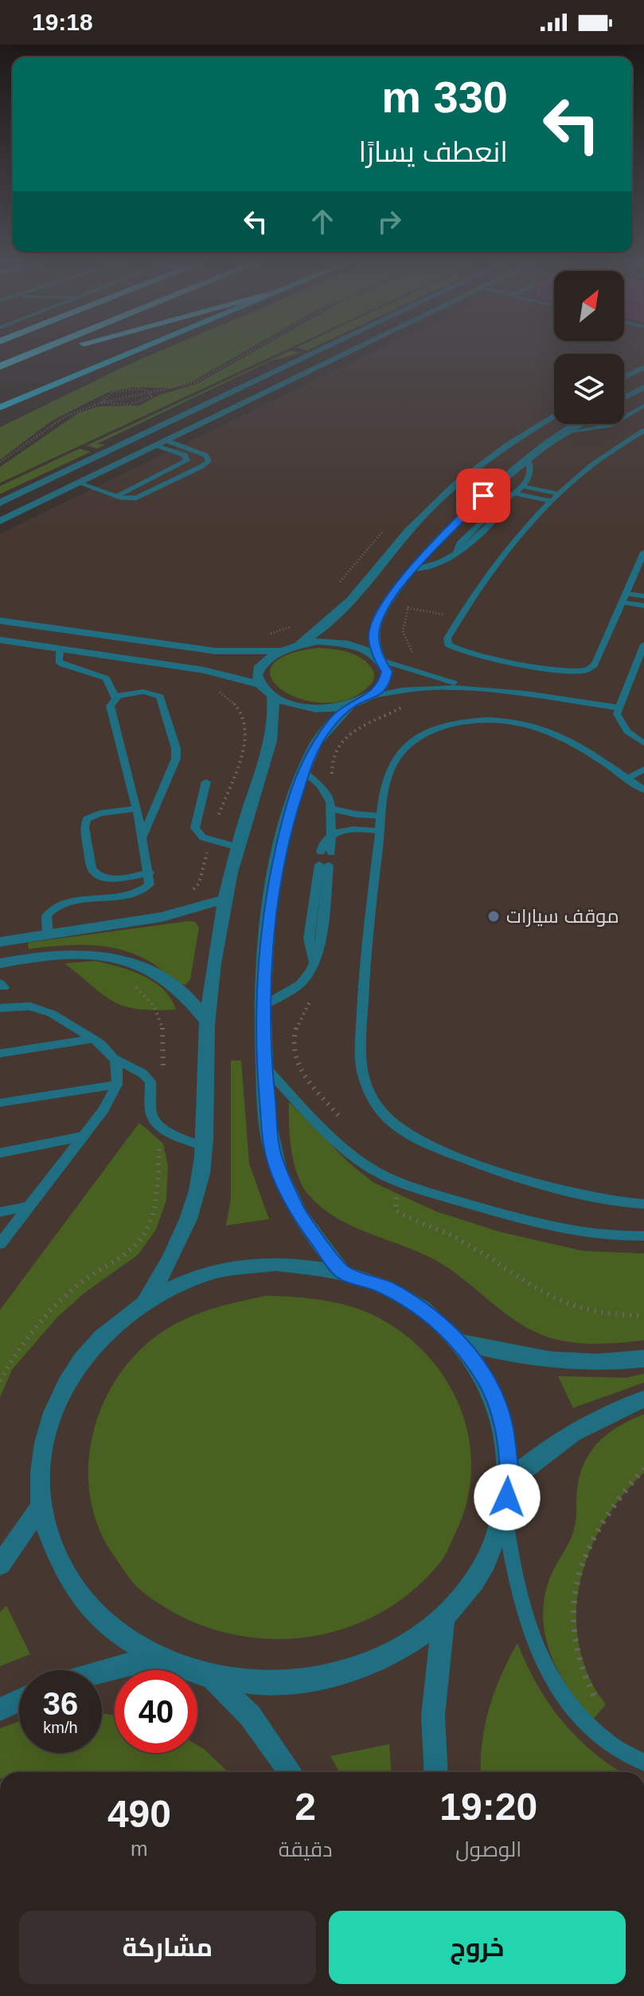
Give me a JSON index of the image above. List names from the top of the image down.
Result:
{
  "places": ["موقف سيارات"],
  "north": "top right",
  "page": {
    "status": "19:18",
    "turn": ["330 m", "انعطف يسارًا"],
    "speed": "36 km/h",
    "limit": "40",
    "eta": [
      "19:20",
      "الوصول",
      "2",
      "دقيقة",
      "490",
      "m"
    ],
    "buttons": ["خروج", "مشاركة"]
  }
}
